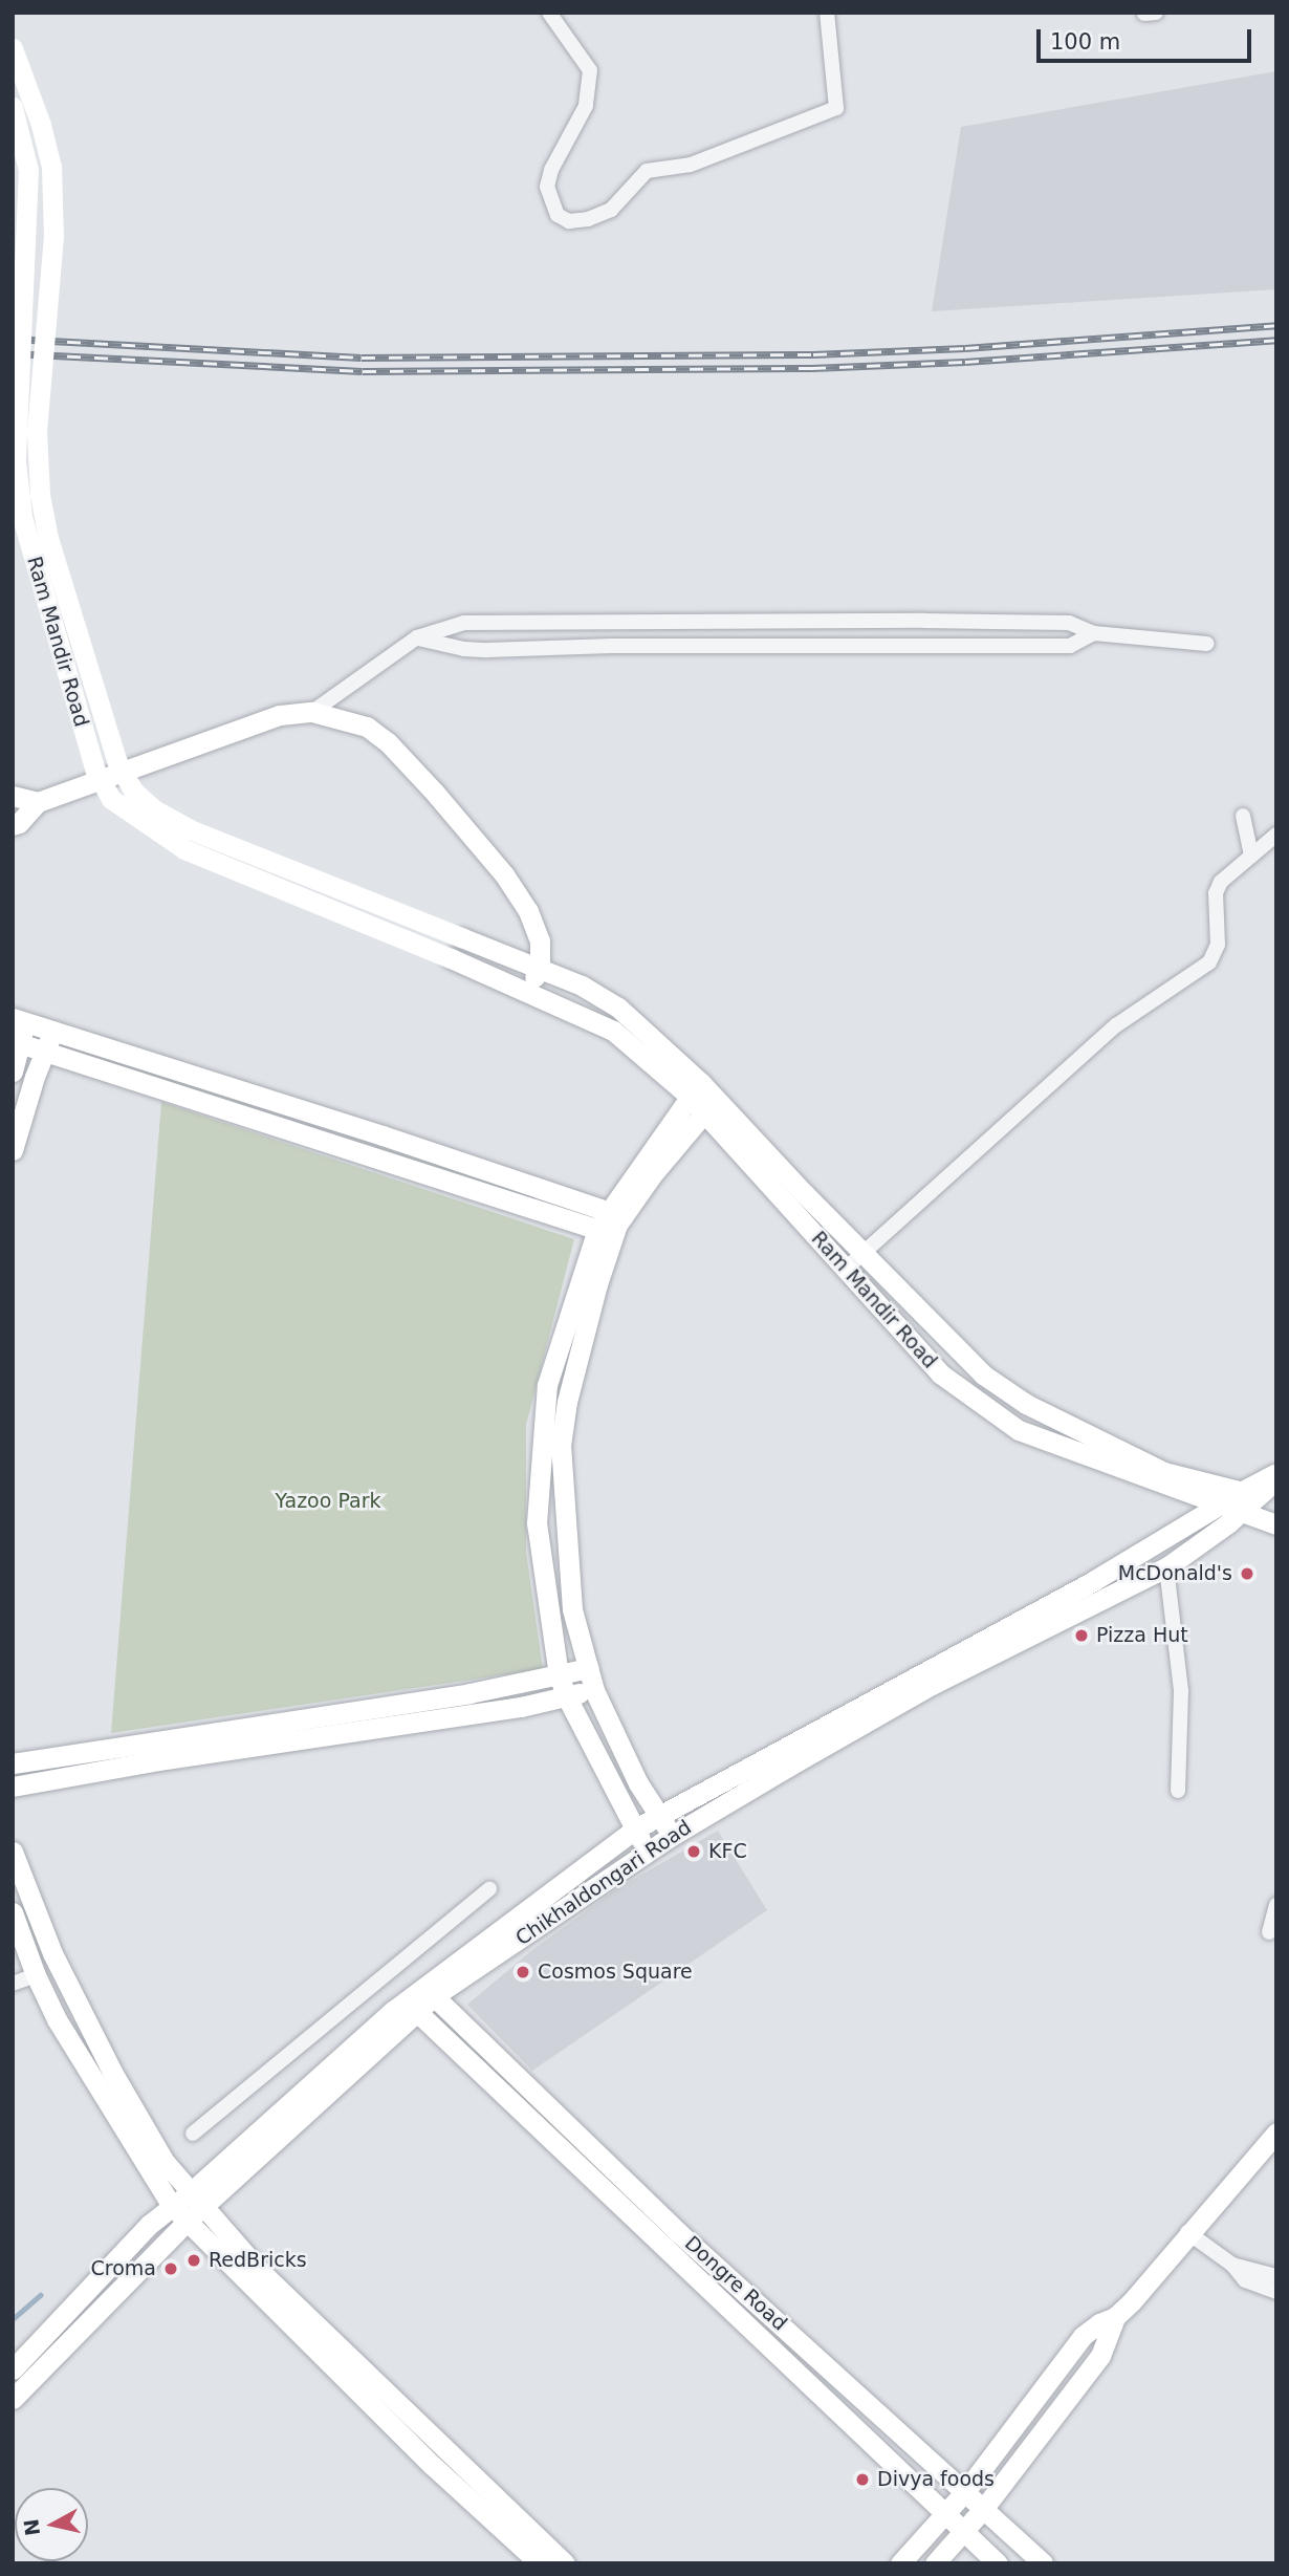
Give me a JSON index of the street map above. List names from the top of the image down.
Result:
{
  "streets": {
    "street": ["Ram Mandir Road", "Chikhaldongari Road", "Dongre Road"]
  },
  "crossings": [
    ["Ram Mandir Road", "Chikhaldongari Road"],
    ["Chikhaldongari Road", "Dongre Road"]
  ],
  "parks": ["Yazoo Park"],
  "places": [
    "McDonald's",
    "Pizza Hut",
    "KFC",
    "Cosmos Square",
    "RedBricks",
    "Croma",
    "Divya foods"
  ],
  "scale_bar": "100 m",
  "north": "left"
}
